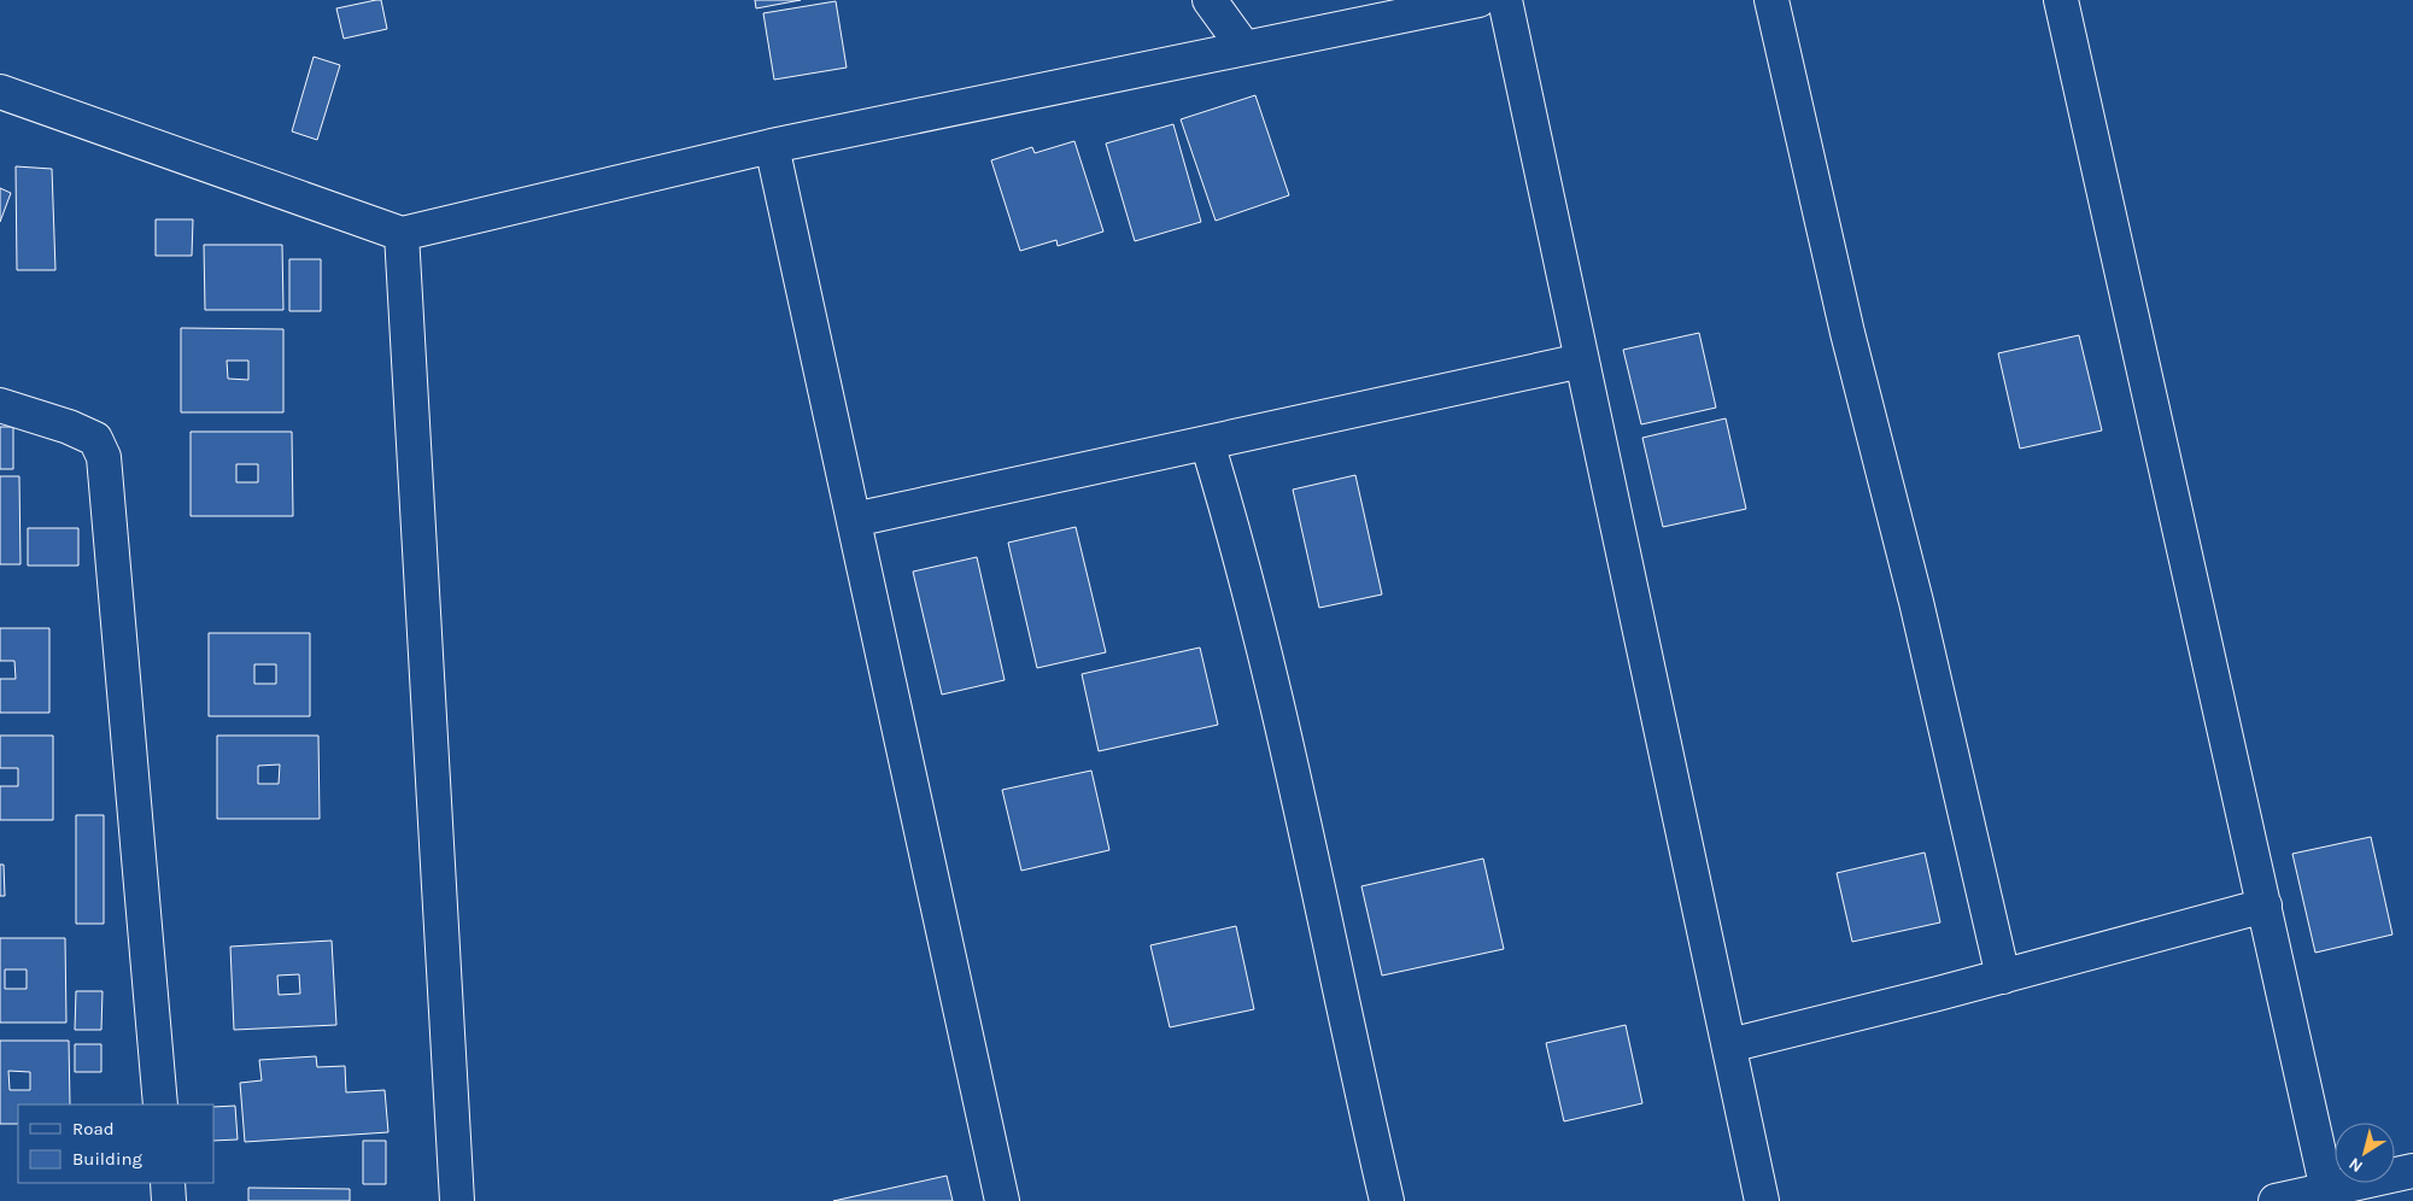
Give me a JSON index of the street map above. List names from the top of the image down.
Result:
{
  "legend": ["Road", "Building"],
  "north": "bottom left"
}
